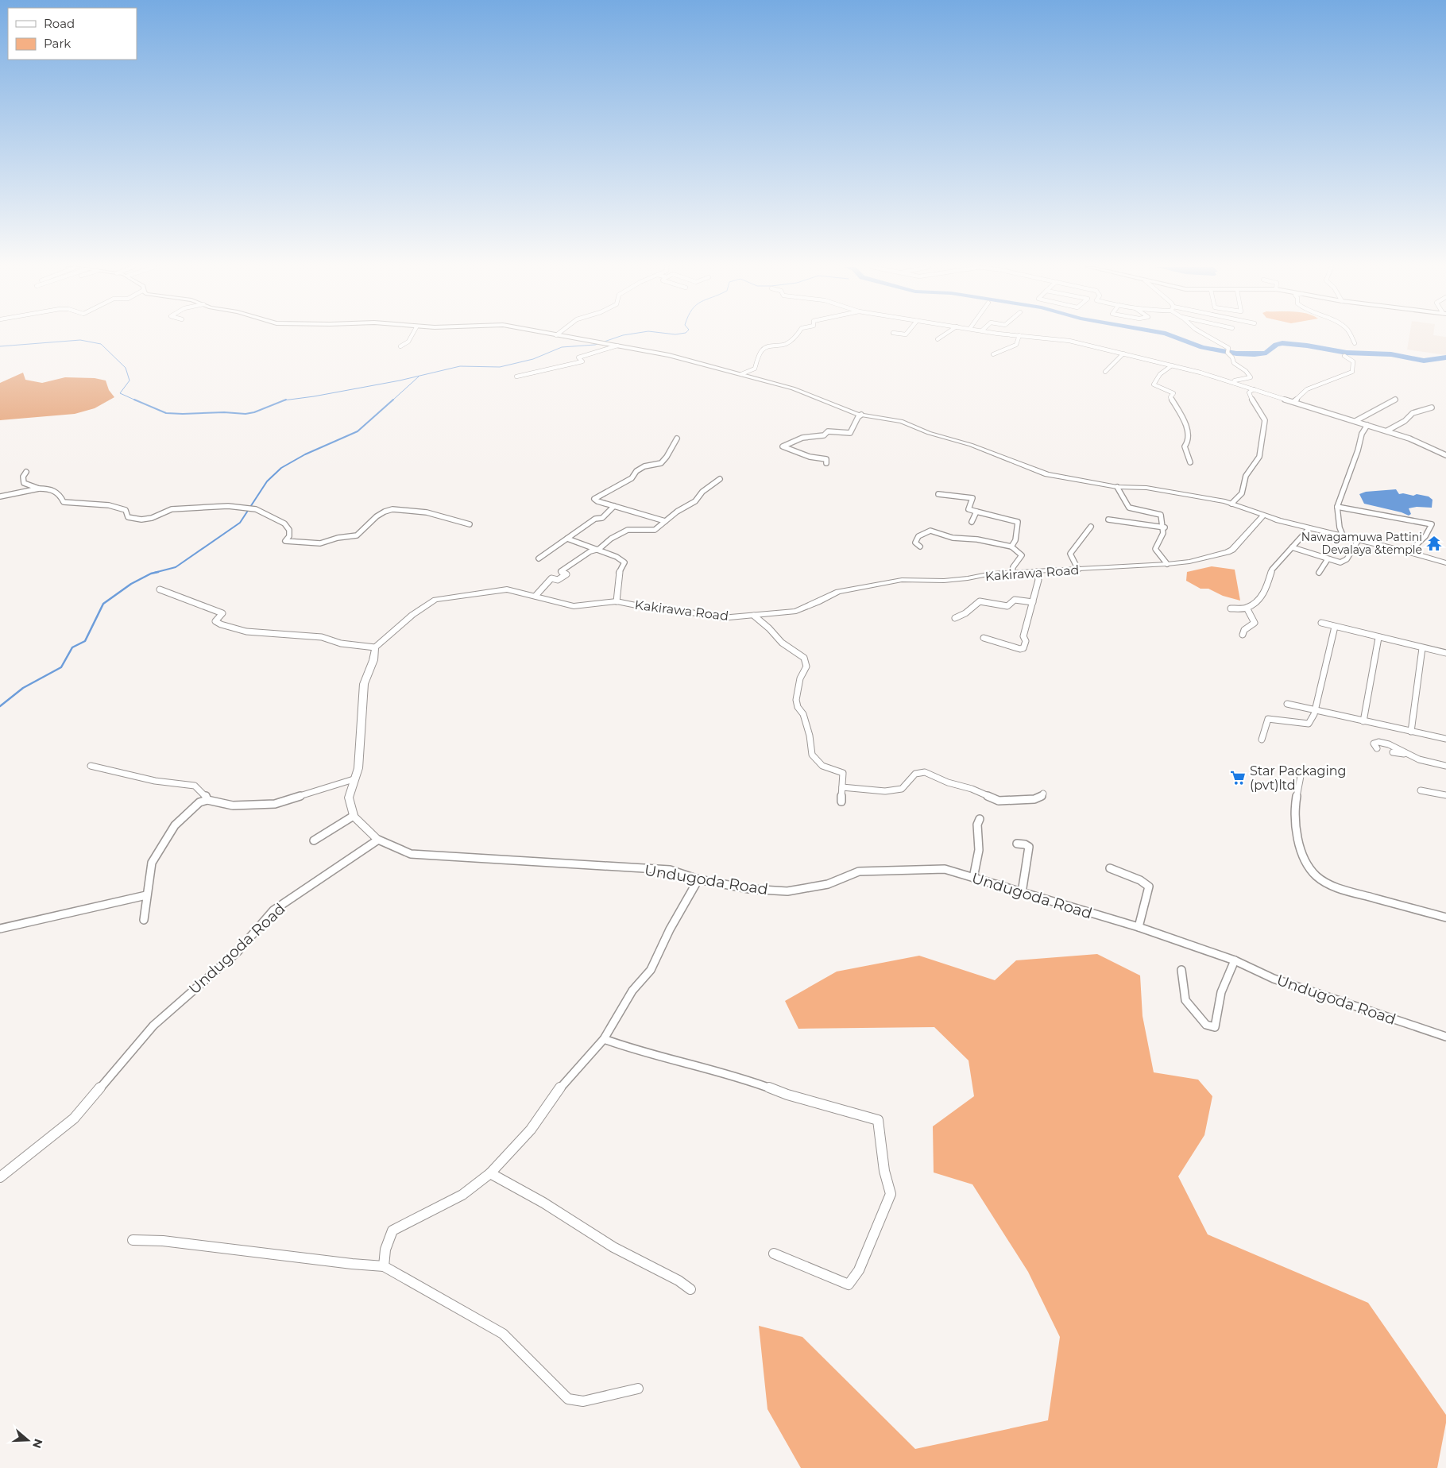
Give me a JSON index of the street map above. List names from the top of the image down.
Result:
{
  "streets": {
    "street": ["Kakirawa Road", "Undugoda Road"]
  },
  "places": {
    "temple": ["Nawagamuwa Pattini Devalaya &temple"],
    "supermarket": ["Star Packaging (pvt)ltd"]
  },
  "legend": ["Road", "Park"],
  "north": "right"
}
